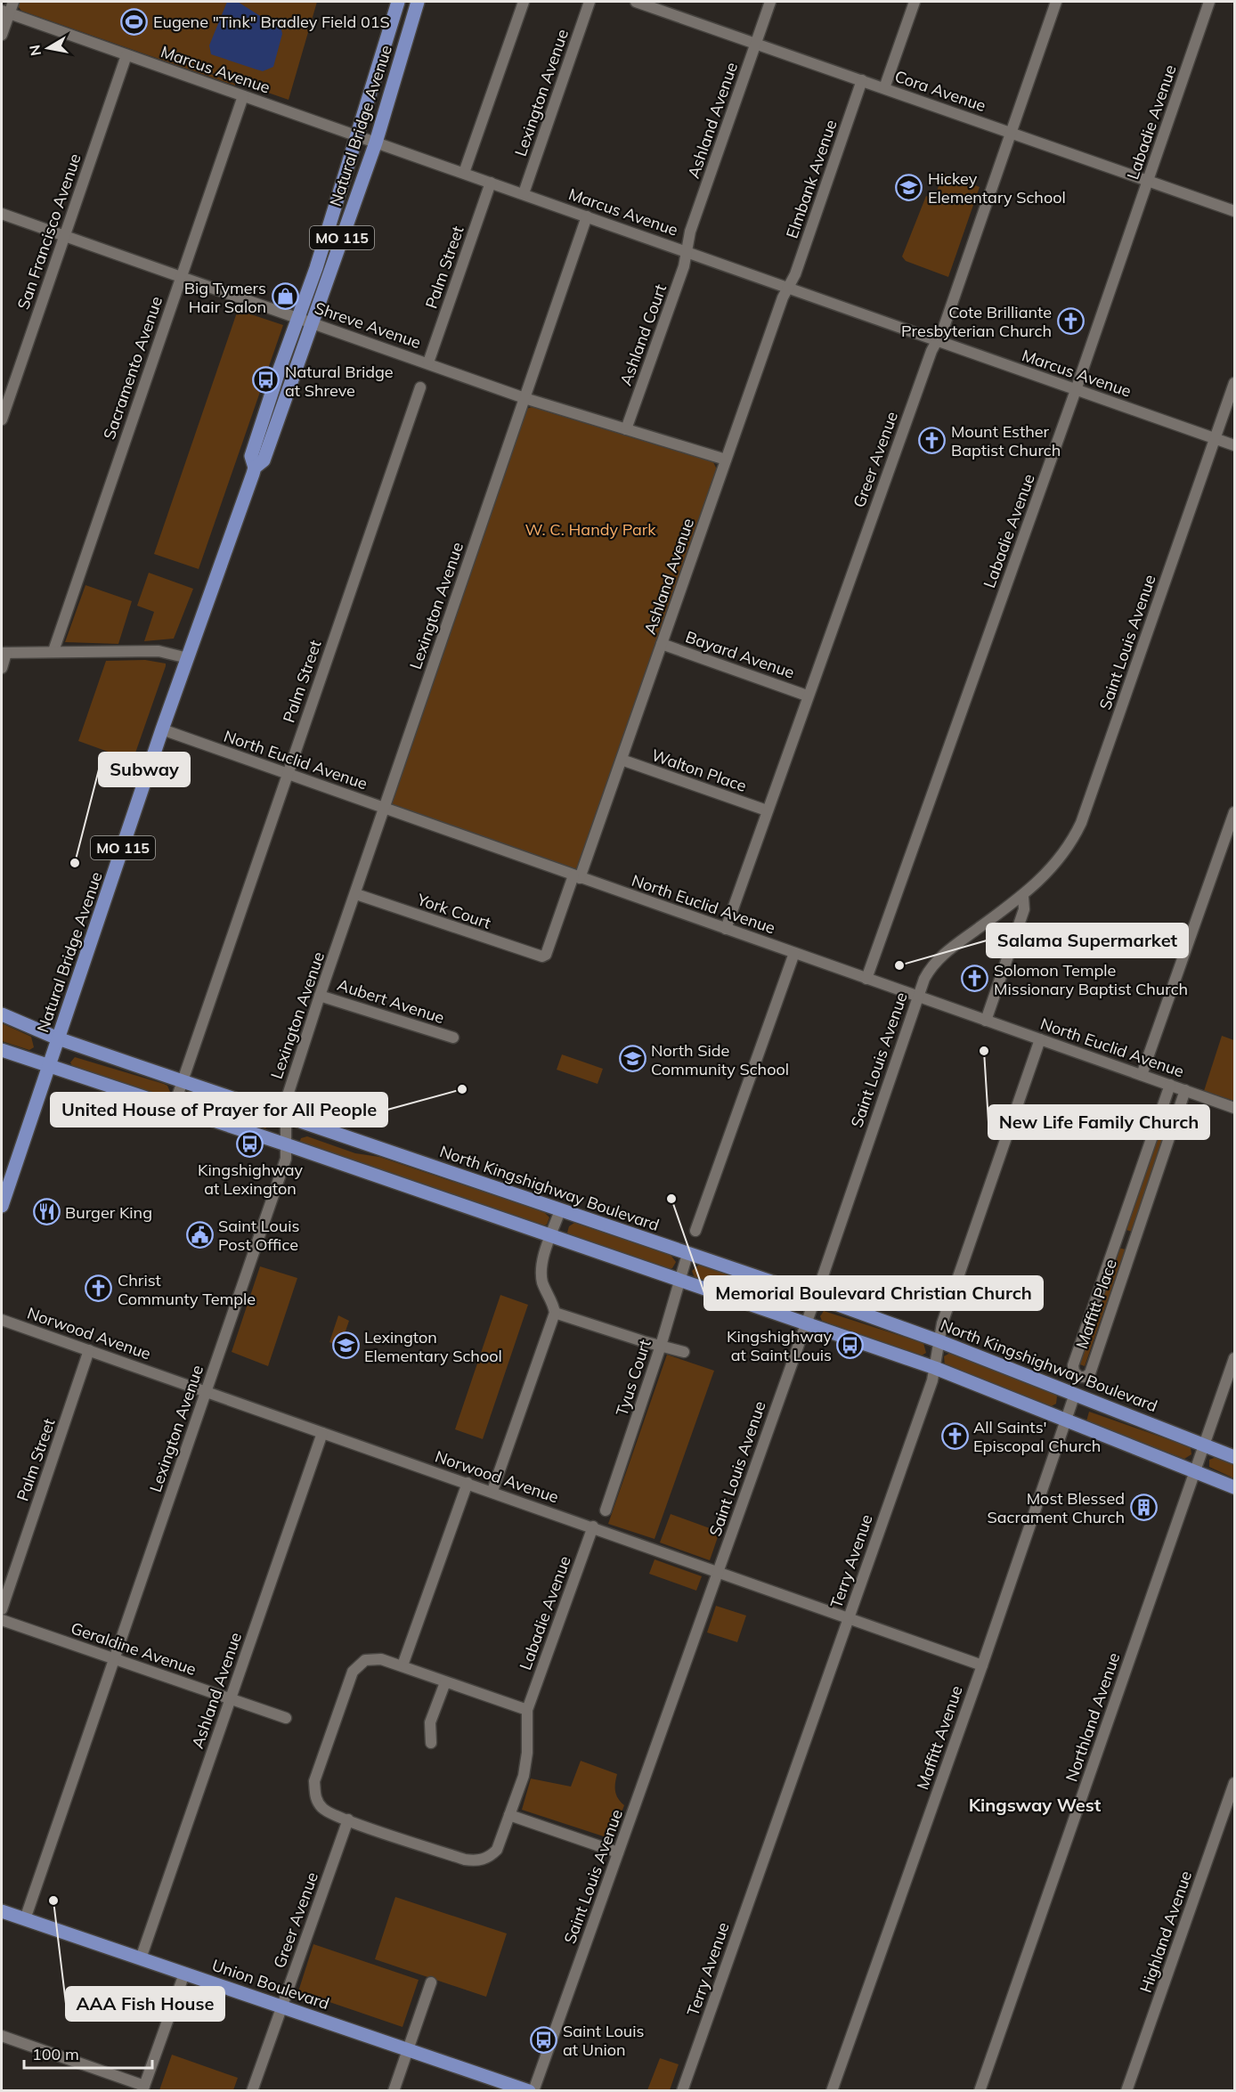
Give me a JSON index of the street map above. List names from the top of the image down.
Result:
{
  "streets": {
    "main road": [
      "Natural Bridge Avenue",
      "MO 115",
      "North Kingshighway Boulevard",
      "Union Boulevard"
    ],
    "street": [
      "Marcus Avenue",
      "Cora Avenue",
      "Lexington Avenue",
      "Ashland Avenue",
      "Labadie Avenue",
      "Elmbank Avenue",
      "San Francisco Avenue",
      "Palm Street",
      "Shreve Avenue",
      "Ashland Court",
      "Sacramento Avenue",
      "Greer Avenue",
      "Saint Louis Avenue",
      "Bayard Avenue",
      "North Euclid Avenue",
      "Walton Place",
      "York Court",
      "Aubert Avenue",
      "Maffitt Place",
      "Norwood Avenue",
      "Tyus Court",
      "Terry Avenue",
      "Geraldine Avenue",
      "Northland Avenue",
      "Maffitt Avenue",
      "Highland Avenue"
    ]
  },
  "crossings": [
    ["Marcus Avenue", "Lexington Avenue"],
    ["Marcus Avenue", "Ashland Avenue"],
    ["Marcus Avenue", "Labadie Avenue"],
    ["Marcus Avenue", "Natural Bridge Avenue"],
    ["Marcus Avenue", "Elmbank Avenue"],
    ["Marcus Avenue", "San Francisco Avenue"],
    ["Marcus Avenue", "Palm Street"],
    ["Marcus Avenue", "Ashland Court"],
    ["Marcus Avenue", "Sacramento Avenue"],
    ["Marcus Avenue", "Greer Avenue"],
    ["Marcus Avenue", "Saint Louis Avenue"],
    ["Cora Avenue", "Ashland Avenue"],
    ["Cora Avenue", "Labadie Avenue"],
    ["Cora Avenue", "Elmbank Avenue"],
    ["Cora Avenue", "Greer Avenue"],
    ["Lexington Avenue", "Shreve Avenue"],
    ["Lexington Avenue", "North Euclid Avenue"],
    ["Lexington Avenue", "York Court"],
    ["Lexington Avenue", "Aubert Avenue"],
    ["Lexington Avenue", "North Kingshighway Boulevard"],
    ["Lexington Avenue", "Norwood Avenue"],
    ["Lexington Avenue", "Geraldine Avenue"],
    ["Lexington Avenue", "Union Boulevard"],
    ["Ashland Avenue", "Elmbank Avenue"],
    ["Ashland Avenue", "Shreve Avenue"],
    ["Ashland Avenue", "Ashland Court"],
    ["Ashland Avenue", "Bayard Avenue"],
    ["Ashland Avenue", "North Euclid Avenue"],
    ["Ashland Avenue", "Walton Place"],
    ["Ashland Avenue", "York Court"],
    ["Ashland Avenue", "Norwood Avenue"],
    ["Ashland Avenue", "Geraldine Avenue"],
    ["Ashland Avenue", "Union Boulevard"],
    ["Labadie Avenue", "Greer Avenue"],
    ["Labadie Avenue", "North Euclid Avenue"],
    ["Labadie Avenue", "Norwood Avenue"],
    ["Natural Bridge Avenue", "Shreve Avenue"],
    ["Natural Bridge Avenue", "North Euclid Avenue"],
    ["Natural Bridge Avenue", "North Kingshighway Boulevard"],
    ["San Francisco Avenue", "Shreve Avenue"],
    ["Palm Street", "Shreve Avenue"],
    ["Palm Street", "North Euclid Avenue"],
    ["Palm Street", "North Kingshighway Boulevard"],
    ["Palm Street", "Norwood Avenue"],
    ["Shreve Avenue", "Ashland Court"],
    ["Shreve Avenue", "Sacramento Avenue"],
    ["Greer Avenue", "Bayard Avenue"],
    ["Greer Avenue", "North Euclid Avenue"],
    ["Greer Avenue", "Walton Place"],
    ["Greer Avenue", "Union Boulevard"],
    ["Saint Louis Avenue", "North Euclid Avenue"],
    ["Saint Louis Avenue", "North Kingshighway Boulevard"],
    ["Saint Louis Avenue", "Norwood Avenue"],
    ["North Euclid Avenue", "Maffitt Place"],
    ["North Euclid Avenue", "Terry Avenue"],
    ["North Kingshighway Boulevard", "Tyus Court"],
    ["North Kingshighway Boulevard", "Terry Avenue"],
    ["North Kingshighway Boulevard", "Northland Avenue"],
    ["North Kingshighway Boulevard", "Maffitt Avenue"],
    ["Norwood Avenue", "Terry Avenue"],
    ["Norwood Avenue", "Maffitt Avenue"]
  ],
  "districts": ["Kingsway West"],
  "parks": ["W. C. Handy Park"],
  "places": {
    "sports": ["Eugene \"Tink\" Bradley Field 01S"],
    "school or university": ["Hickey Elementary School", "North Side Community School", "Lexington Elementary School"],
    "shop": ["Big Tymers Hair Salon"],
    "church": [
      "Cote Brilliante Presbyterian Church",
      "Mount Esther Baptist Church",
      "Solomon Temple Missionary Baptist Church",
      "Christ Communty Temple",
      "All Saints' Episcopal Church"
    ],
    "bus stop": [
      "Natural Bridge at Shreve",
      "Kingshighway at Lexington",
      "Kingshighway at Saint Louis",
      "Saint Louis at Union"
    ],
    "other": [
      "Subway",
      "Salama Supermarket",
      "New Life Family Church",
      "United House of Prayer for All People",
      "Memorial Boulevard Christian Church",
      "AAA Fish House"
    ],
    "restaurant": ["Burger King"],
    "public building": ["Saint Louis Post Office"],
    "building": ["Most Blessed Sacrament Church"]
  },
  "scale_bar": "100 m",
  "north": "left"
}
